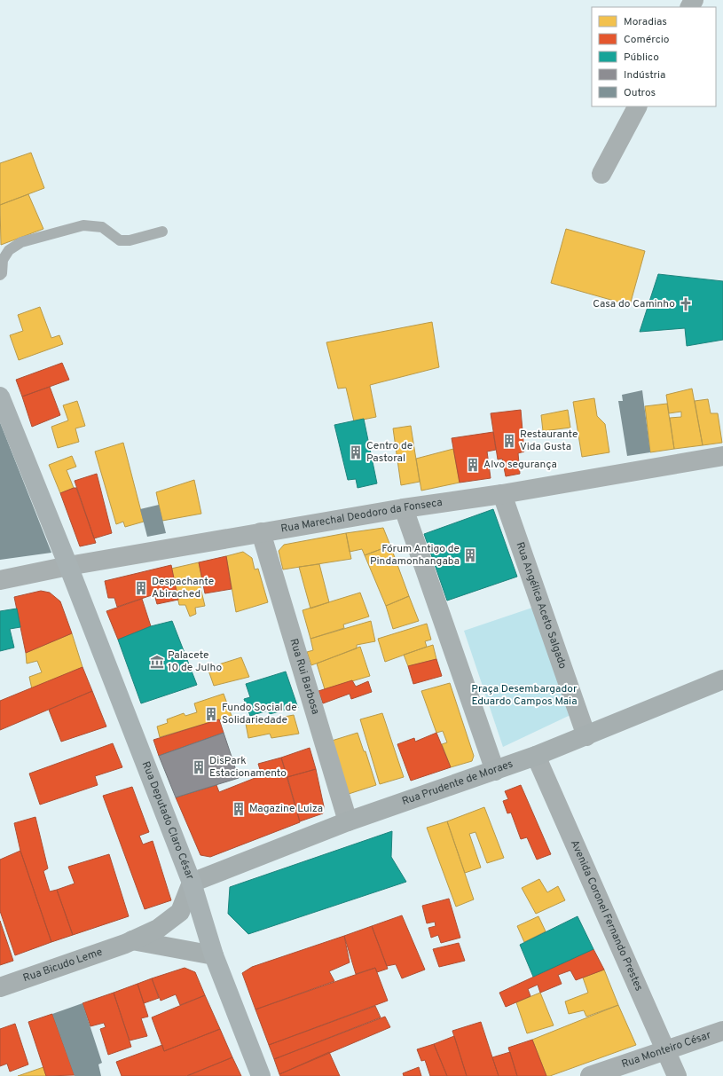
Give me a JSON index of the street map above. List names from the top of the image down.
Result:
{
  "streets": {
    "main road": ["Rua Prudente de Moraes", "Rua Deputado Claro César", "Rua Bicudo Leme"],
    "street": [
      "Rua Marechal Deodoro da Fonseca",
      "Rua Angélica Aceto Salgado",
      "Rua Rui Barbosa",
      "Avenida Coronel Fernando Prestes",
      "Rua Monteiro César"
    ]
  },
  "crossings": [
    ["Rua Marechal Deodoro da Fonseca", "Rua Angélica Aceto Salgado"],
    ["Rua Marechal Deodoro da Fonseca", "Rua Rui Barbosa"],
    ["Rua Marechal Deodoro da Fonseca", "Rua Deputado Claro César"],
    ["Rua Angélica Aceto Salgado", "Rua Prudente de Moraes"],
    ["Rua Rui Barbosa", "Rua Prudente de Moraes"],
    ["Rua Prudente de Moraes", "Rua Deputado Claro César"],
    ["Rua Prudente de Moraes", "Avenida Coronel Fernando Prestes"],
    ["Rua Prudente de Moraes", "Rua Bicudo Leme"],
    ["Rua Deputado Claro César", "Rua Bicudo Leme"],
    ["Avenida Coronel Fernando Prestes", "Rua Monteiro César"]
  ],
  "parks": ["Praça Desembargador Eduardo Campos Maia"],
  "places": {
    "church": ["Casa do Caminho"],
    "building": [
      "Restaurante Vida Gusta",
      "Centro de Pastoral",
      "Alvo segurança",
      "Fórum Antigo de Pindamonhangaba",
      "Despachante Abirached",
      "Fundo Social de Solidariedade",
      "DisPark Estacionamento",
      "Magazine Luiza"
    ],
    "museum": ["Palacete 10 de Julho"]
  },
  "legend": [
    "Moradias",
    "Comércio",
    "Público",
    "Indústria",
    "Outros"
  ]
}
